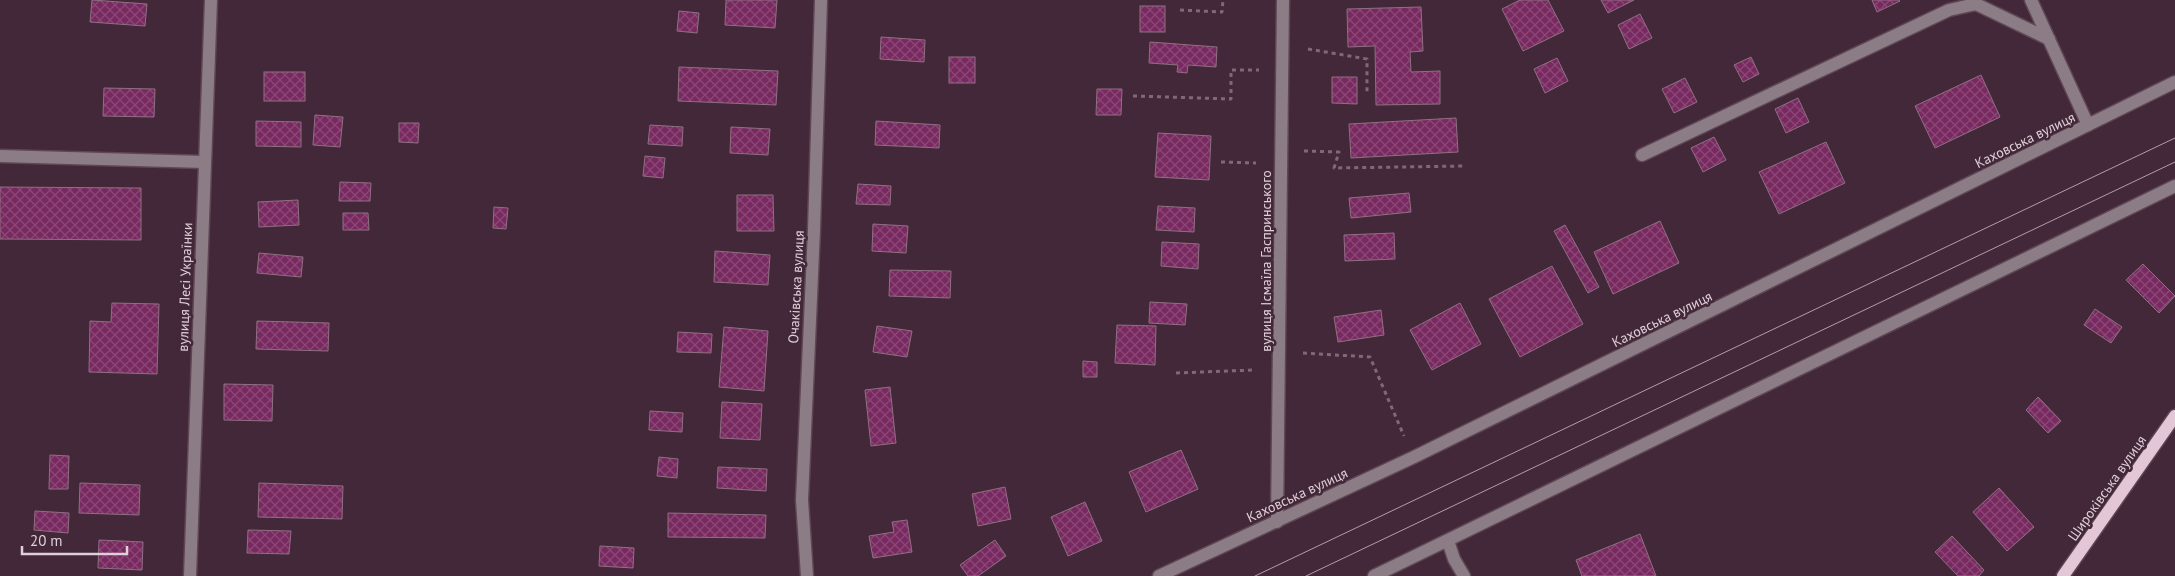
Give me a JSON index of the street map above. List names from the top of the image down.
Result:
{
  "streets": {
    "main road": ["Широківська вулиця"],
    "street": [
      "Каховська вулиця",
      "вулиця Ісмаїла Гаспринського",
      "вулиця Лесі Українки",
      "Очаківська вулиця"
    ]
  },
  "crossings": [
    ["Каховська вулиця", "вулиця Ісмаїла Гаспринського"]
  ],
  "scale_bar": "20 m"
}
